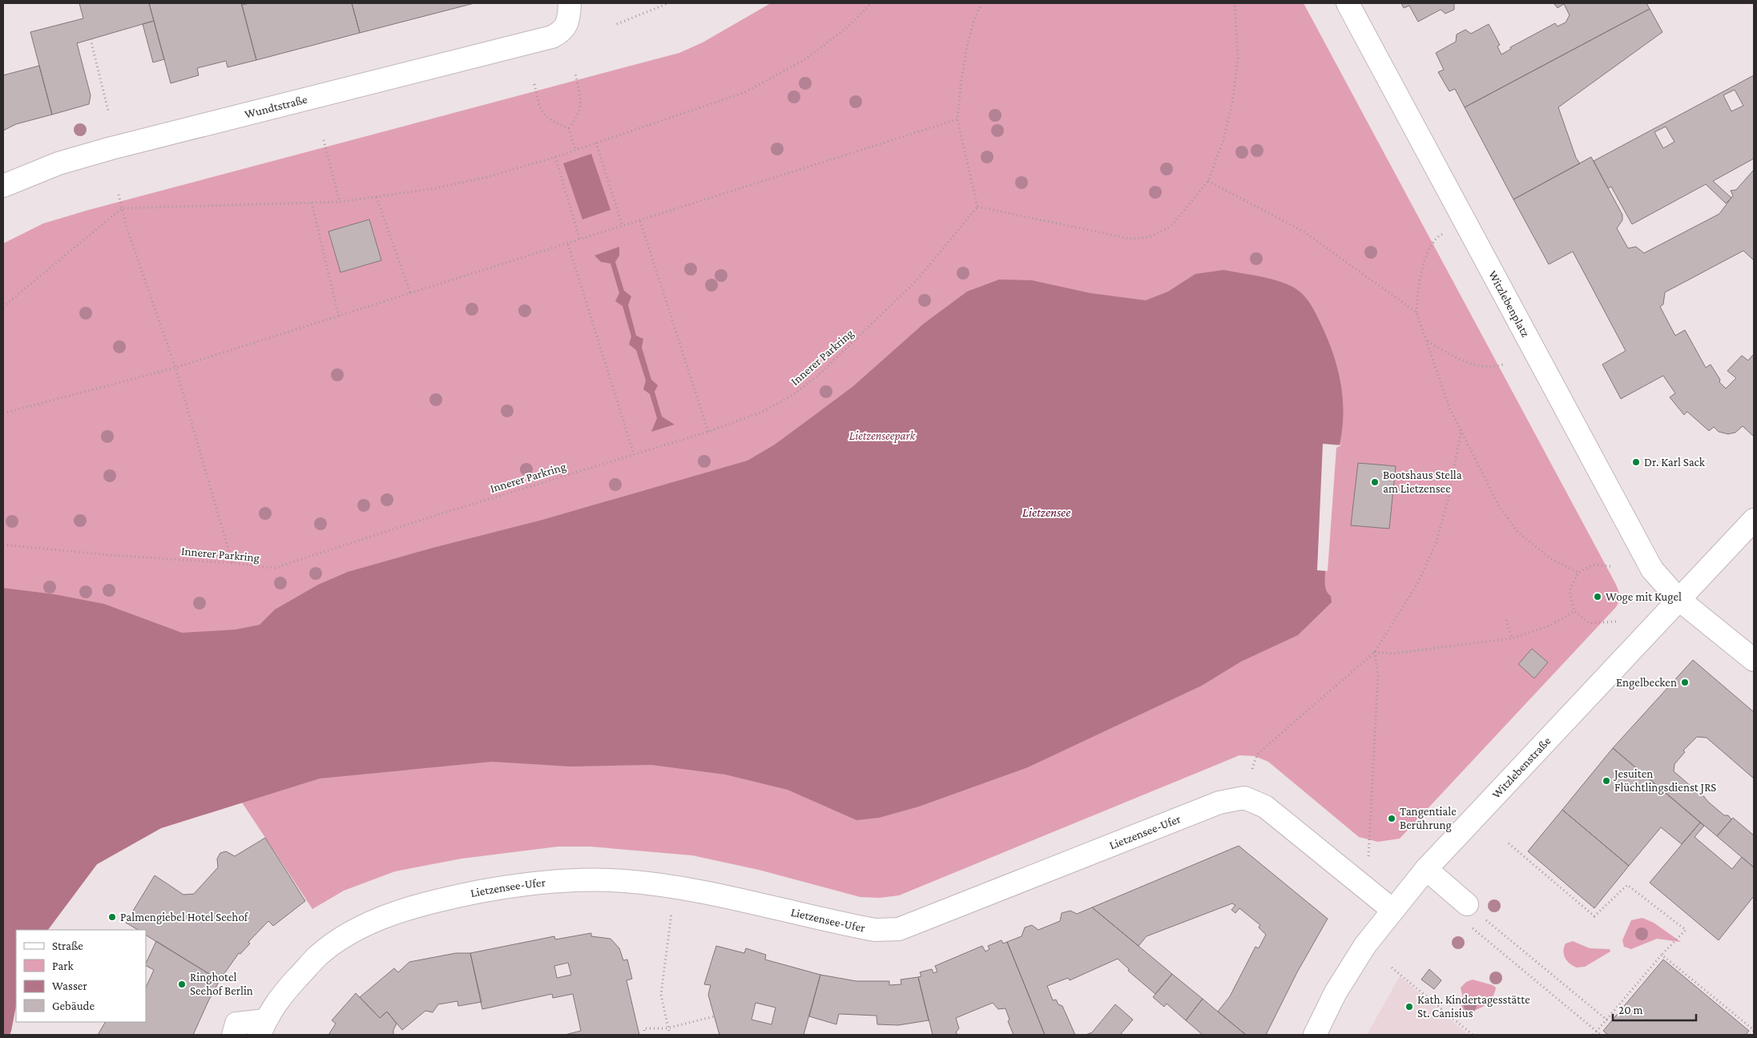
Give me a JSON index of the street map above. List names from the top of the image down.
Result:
{
  "streets": {
    "street": [
      "Wundtstraße",
      "Witzlebenplatz",
      "Witzlebenstraße",
      "Lietzensee-Ufer"
    ],
    "path": ["Innerer Parkring"]
  },
  "crossings": [
    ["Witzlebenplatz", "Witzlebenstraße"],
    ["Witzlebenstraße", "Lietzensee-Ufer"]
  ],
  "water": ["Lietzensee"],
  "parks": ["Lietzenseepark"],
  "places": [
    "Dr. Karl Sack",
    "Bootshaus Stella am Lietzensee",
    "Woge mit Kugel",
    "Engelbecken",
    "Jesuiten Flüchtlingsdienst JRS",
    "Tangentiale Berührung",
    "Palmengiebel Hotel Seehof",
    "Ringhotel Seehof Berlin",
    "Kath. Kindertagesstätte St. Canisius"
  ],
  "legend": [
    "Straße",
    "Park",
    "Wasser",
    "Gebäude"
  ],
  "scale_bar": "20 m"
}
